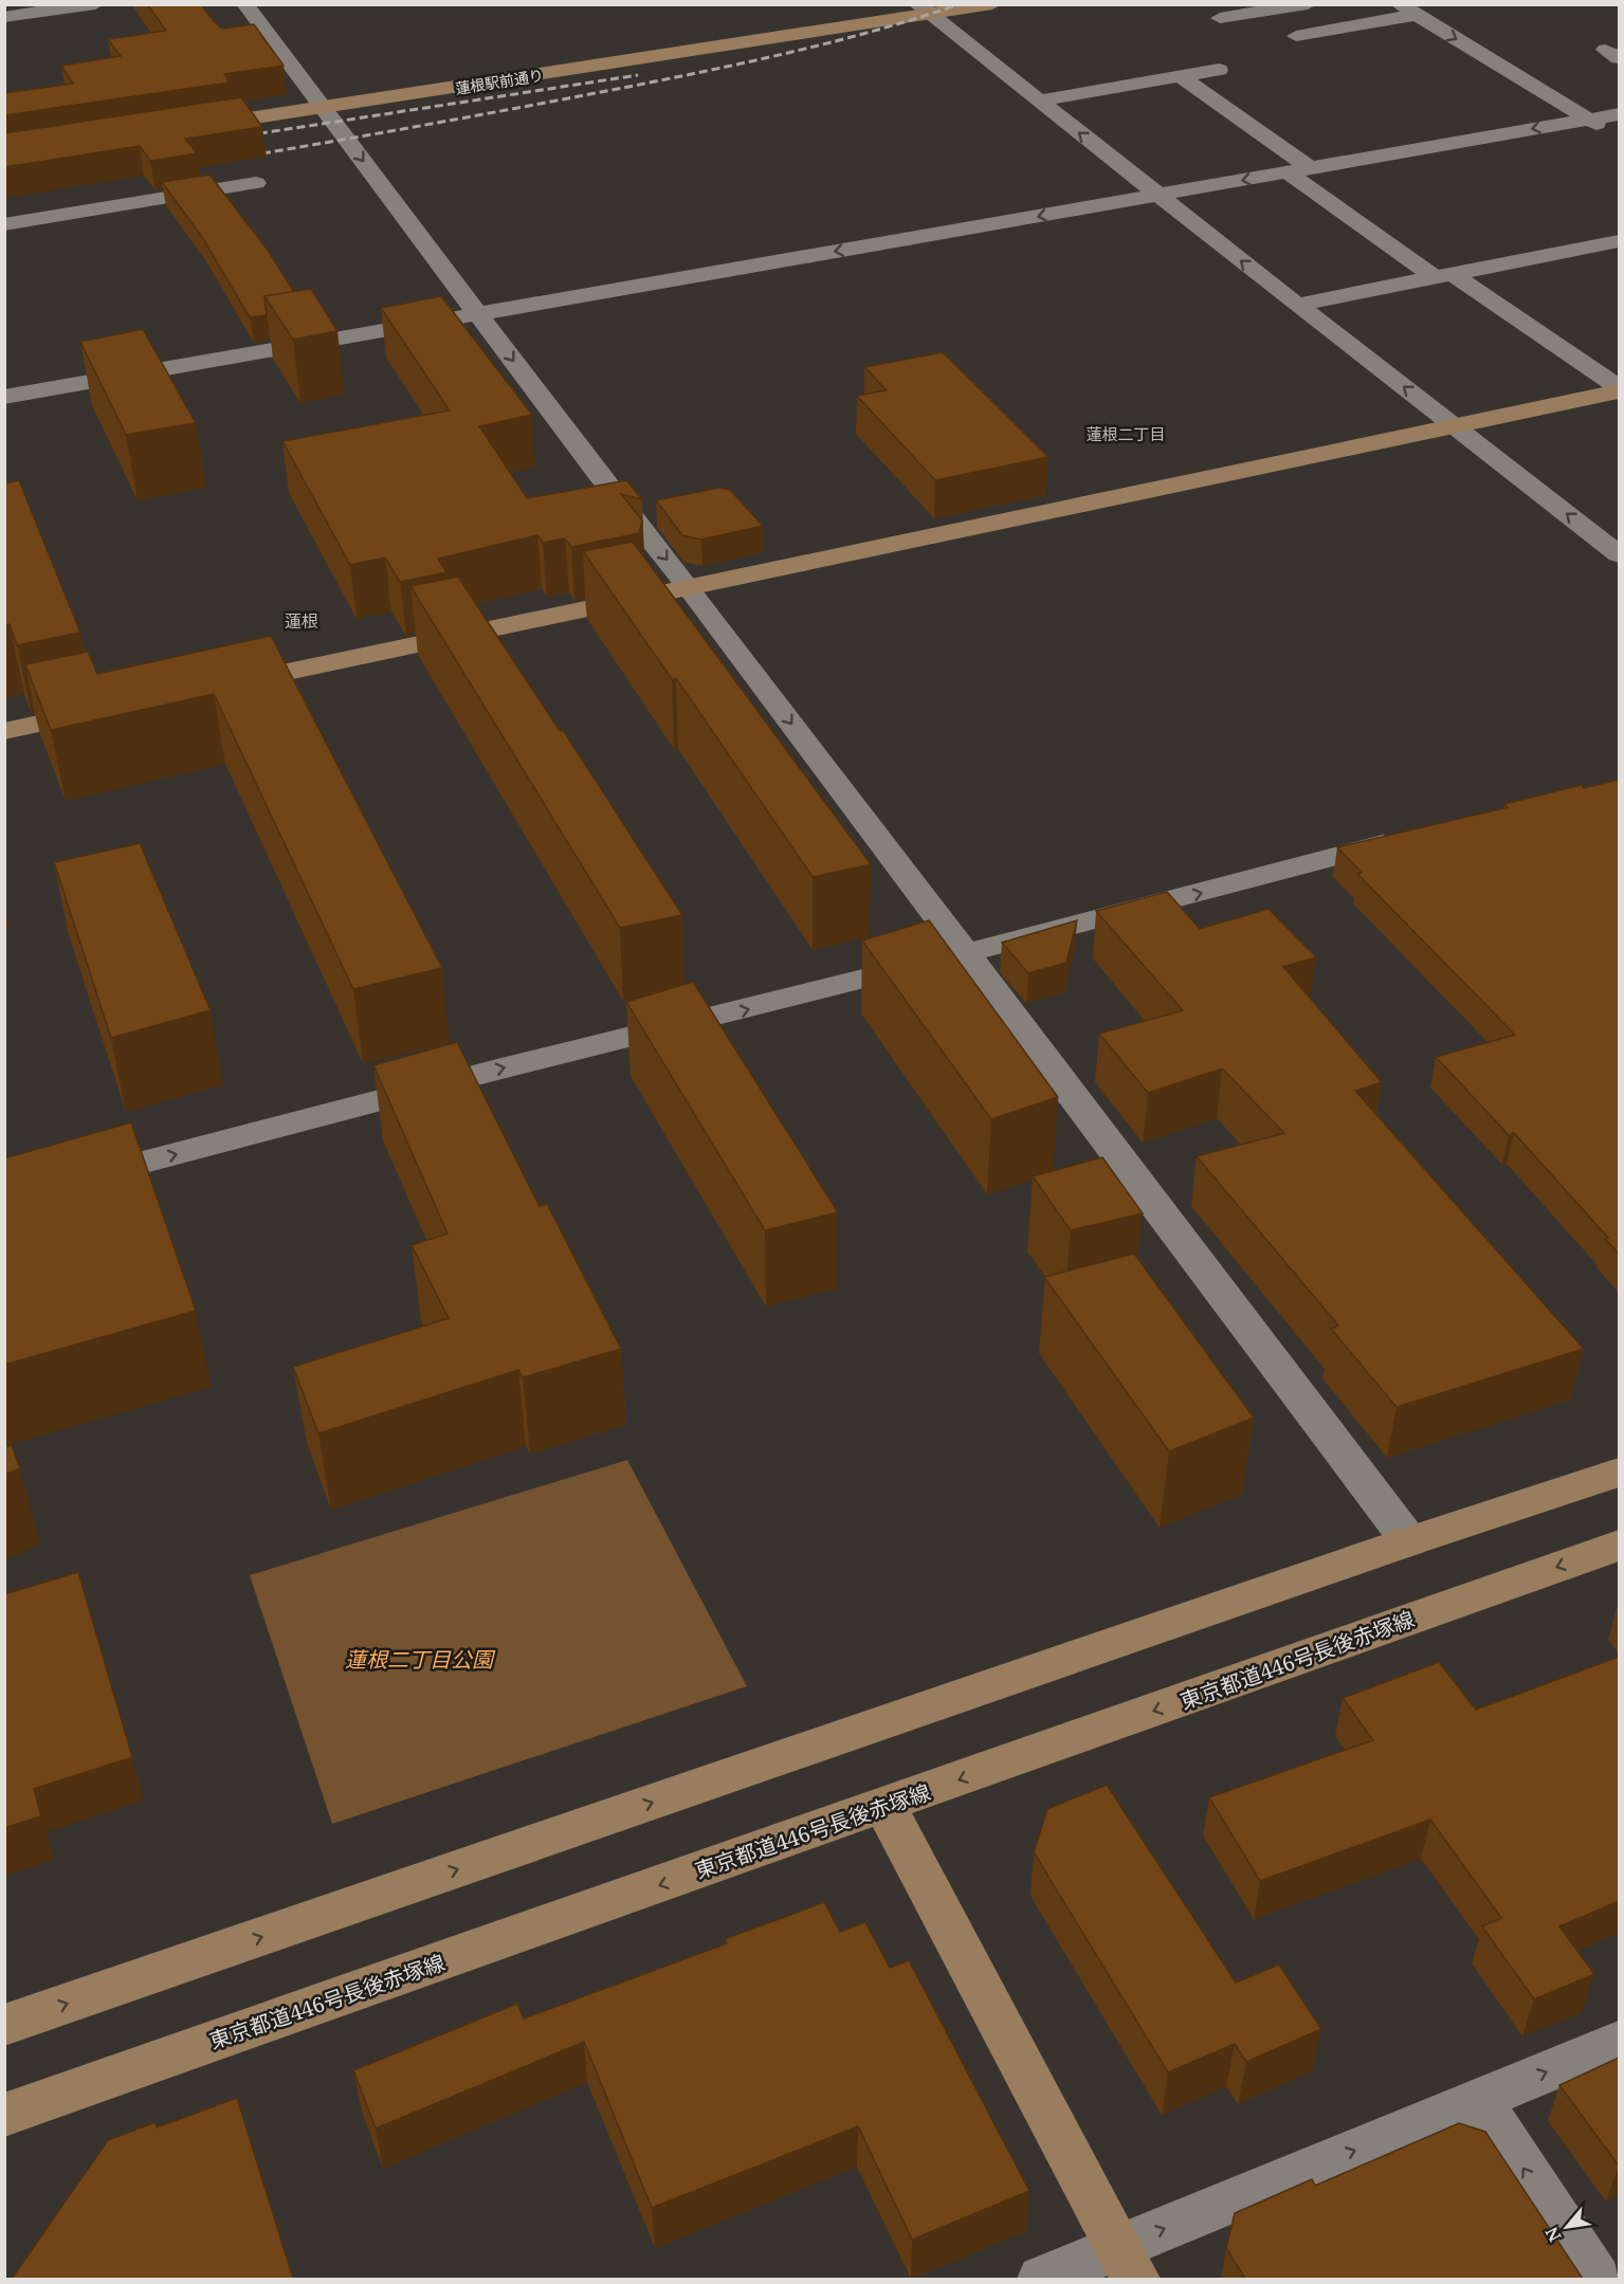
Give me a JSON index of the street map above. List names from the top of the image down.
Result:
{
  "streets": {
    "street": ["蓮根駅前通り", "東京都道446号長後赤塚線"]
  },
  "districts": ["蓮根二丁目", "蓮根"],
  "parks": ["蓮根二丁目公園"],
  "north": "bottom left"
}
